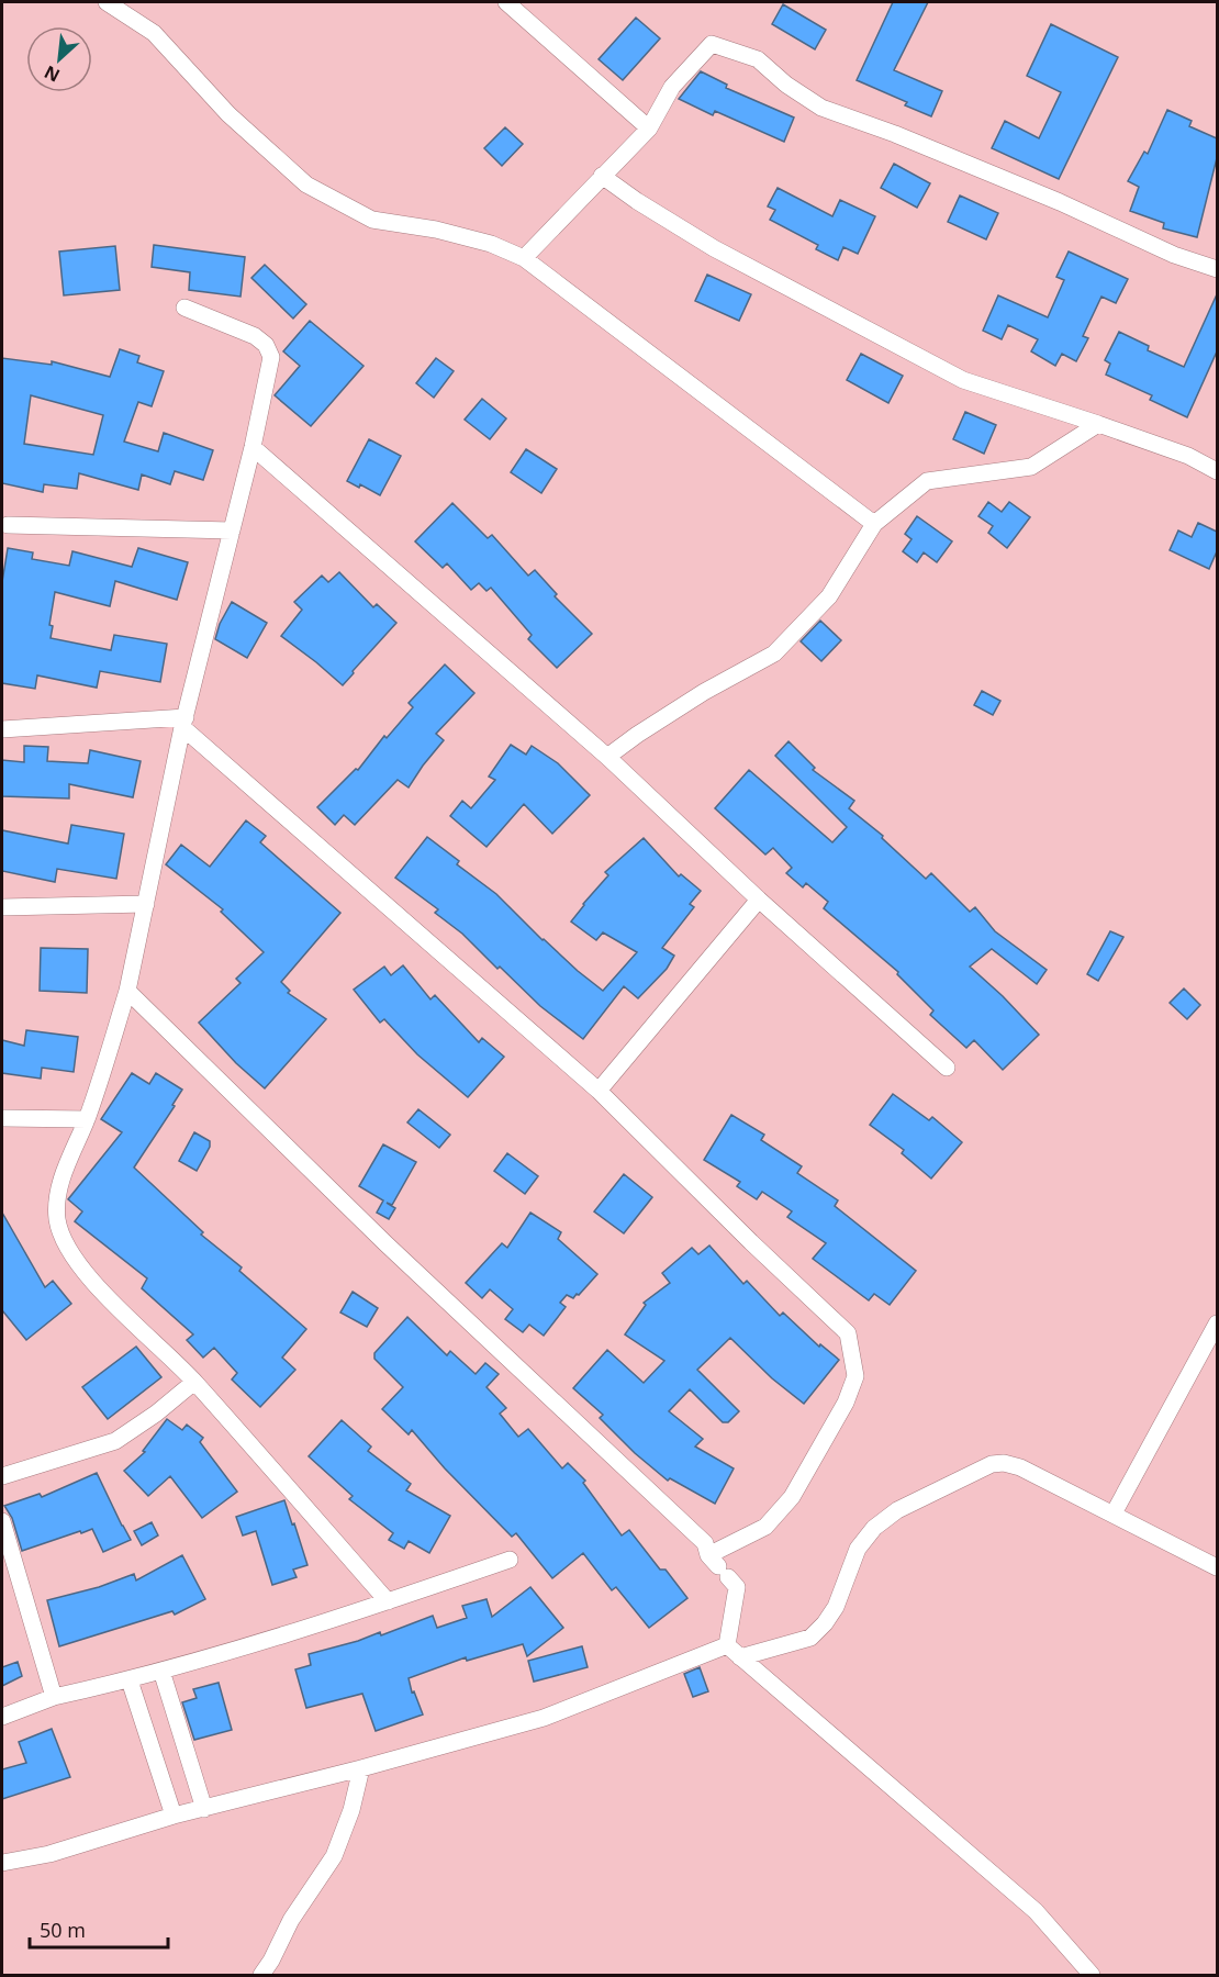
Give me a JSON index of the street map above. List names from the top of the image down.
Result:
{
  "scale_bar": "50 m",
  "north": "bottom left"
}
